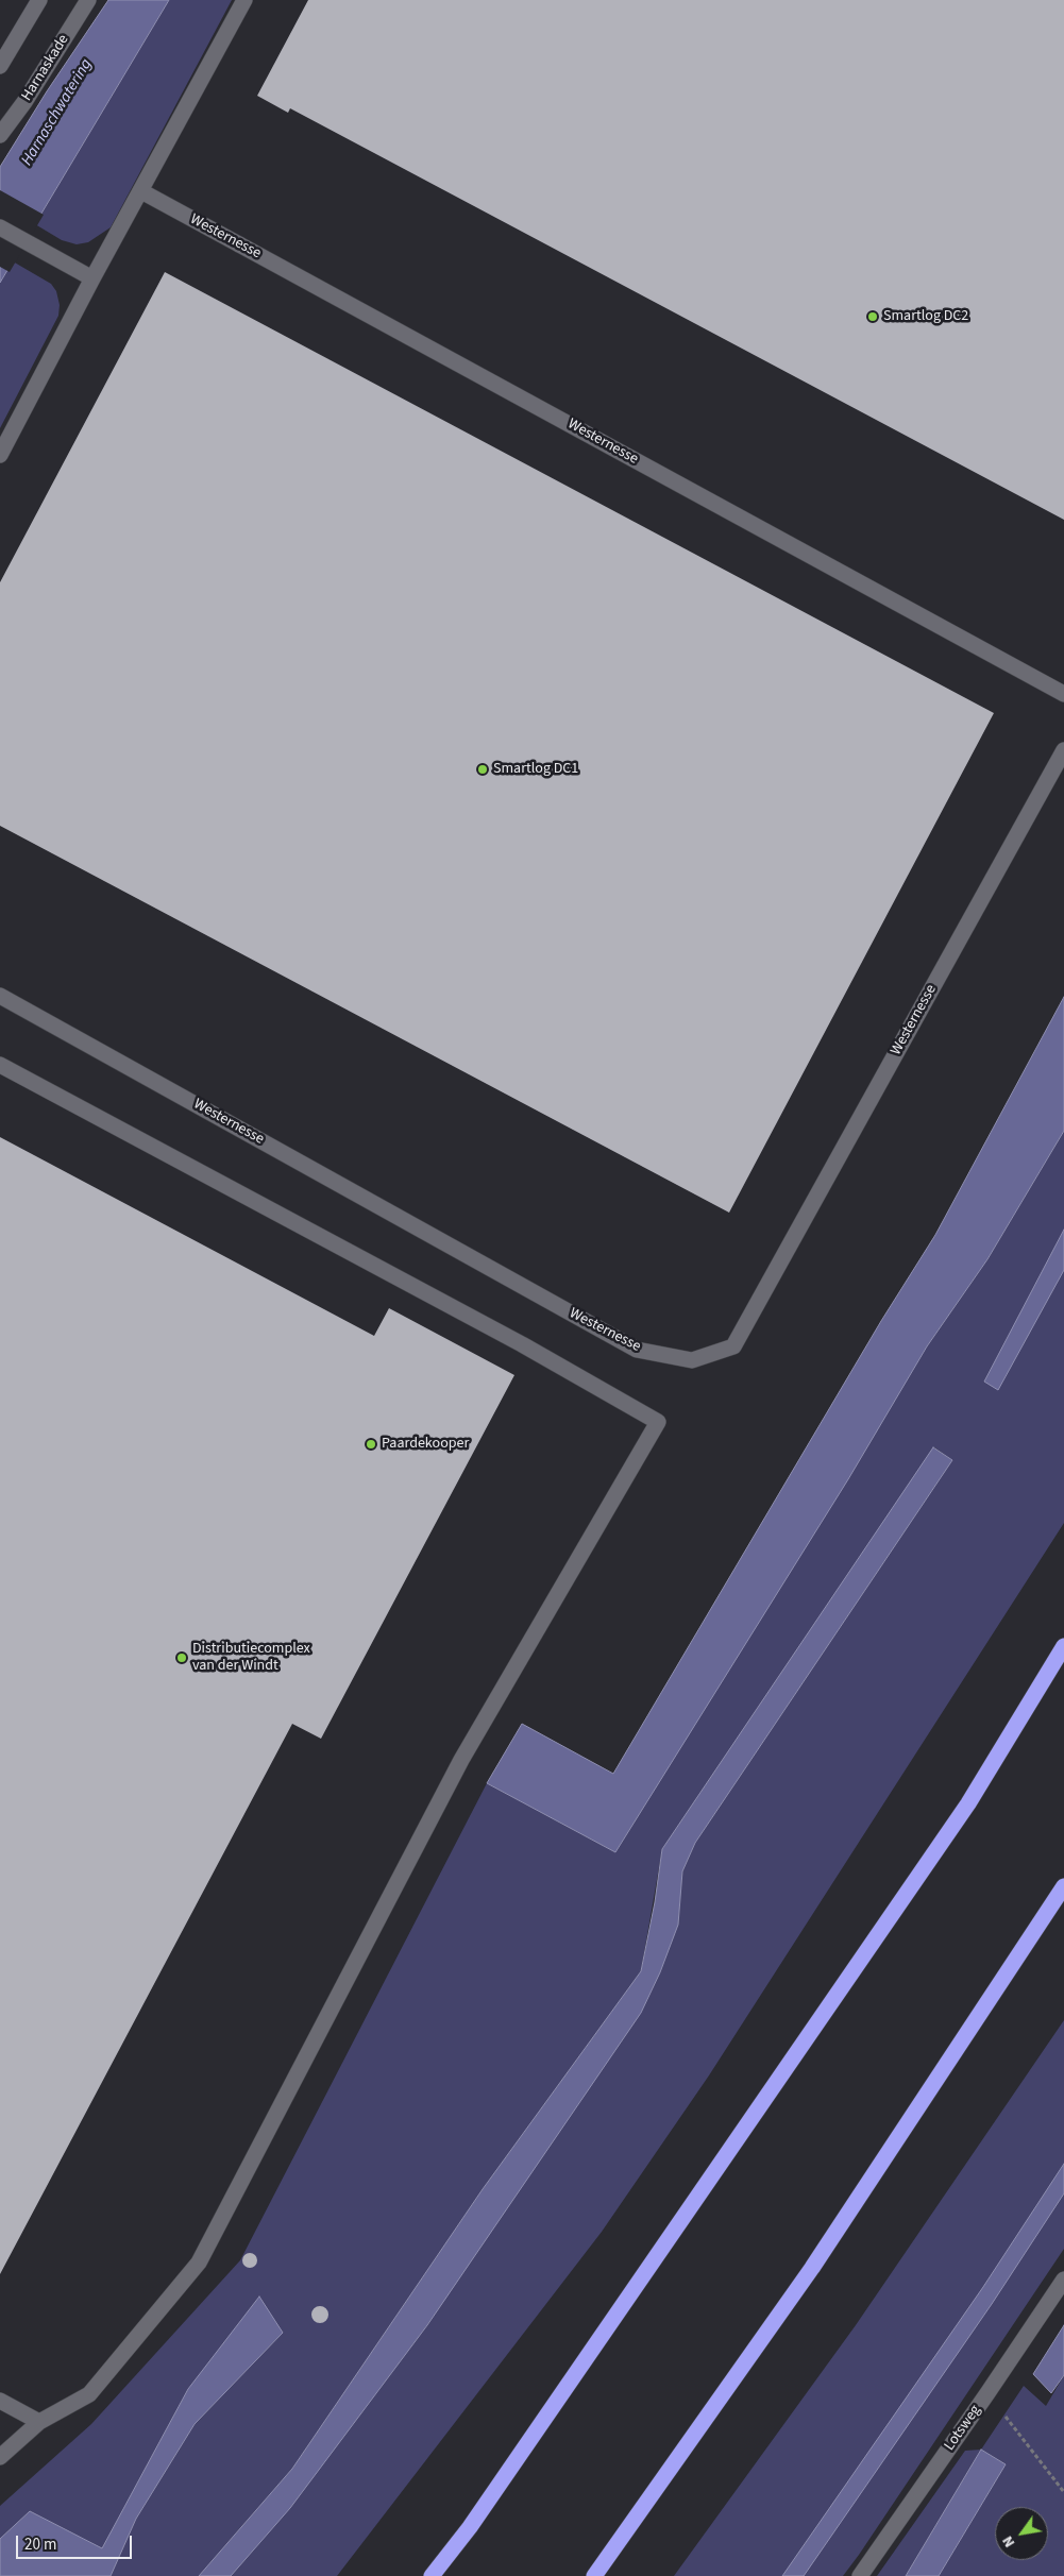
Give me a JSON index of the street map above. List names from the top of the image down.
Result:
{
  "streets": {
    "street": ["Harnaskade", "Westernesse", "Lotsweg"]
  },
  "water": ["Harnaschwatering"],
  "places": [
    "Smartlog DC2",
    "Smartlog DC1",
    "Paardekooper",
    "Distributiecomplex van der Windt"
  ],
  "scale_bar": "20 m",
  "north": "bottom left"
}
